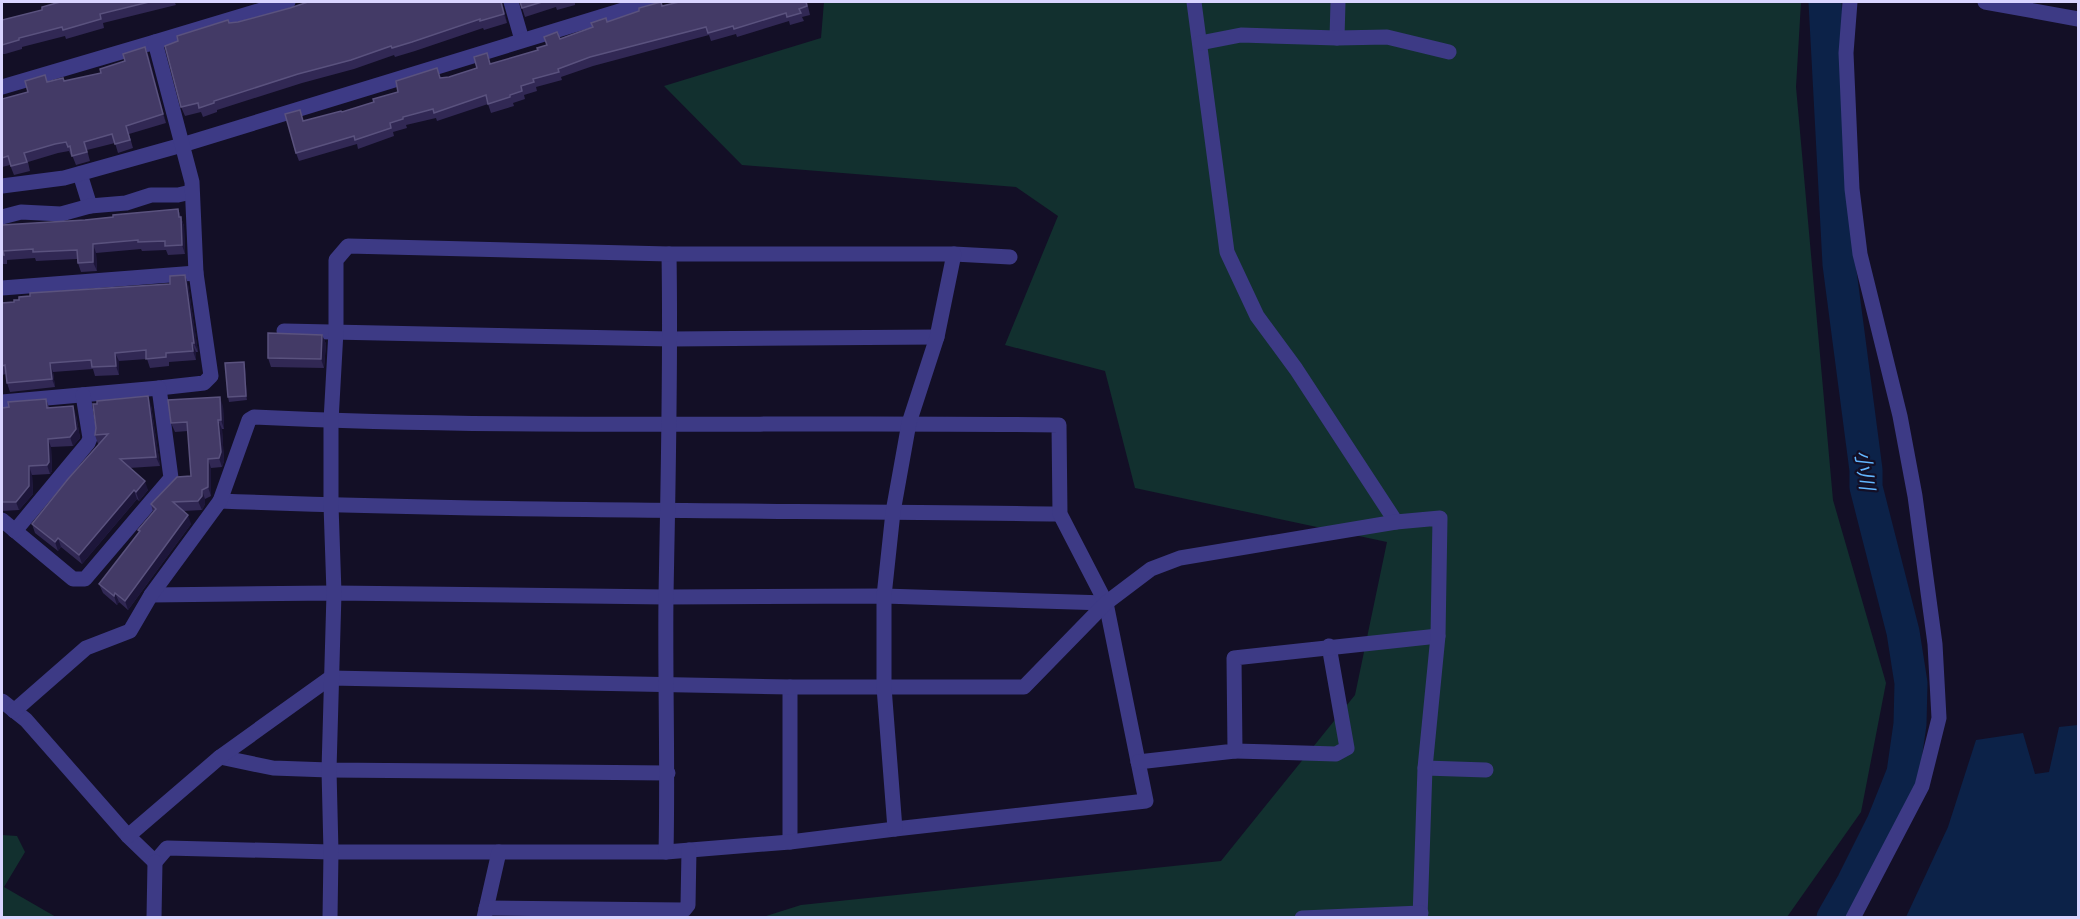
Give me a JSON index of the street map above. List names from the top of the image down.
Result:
{
  "water": ["小川"]
}
